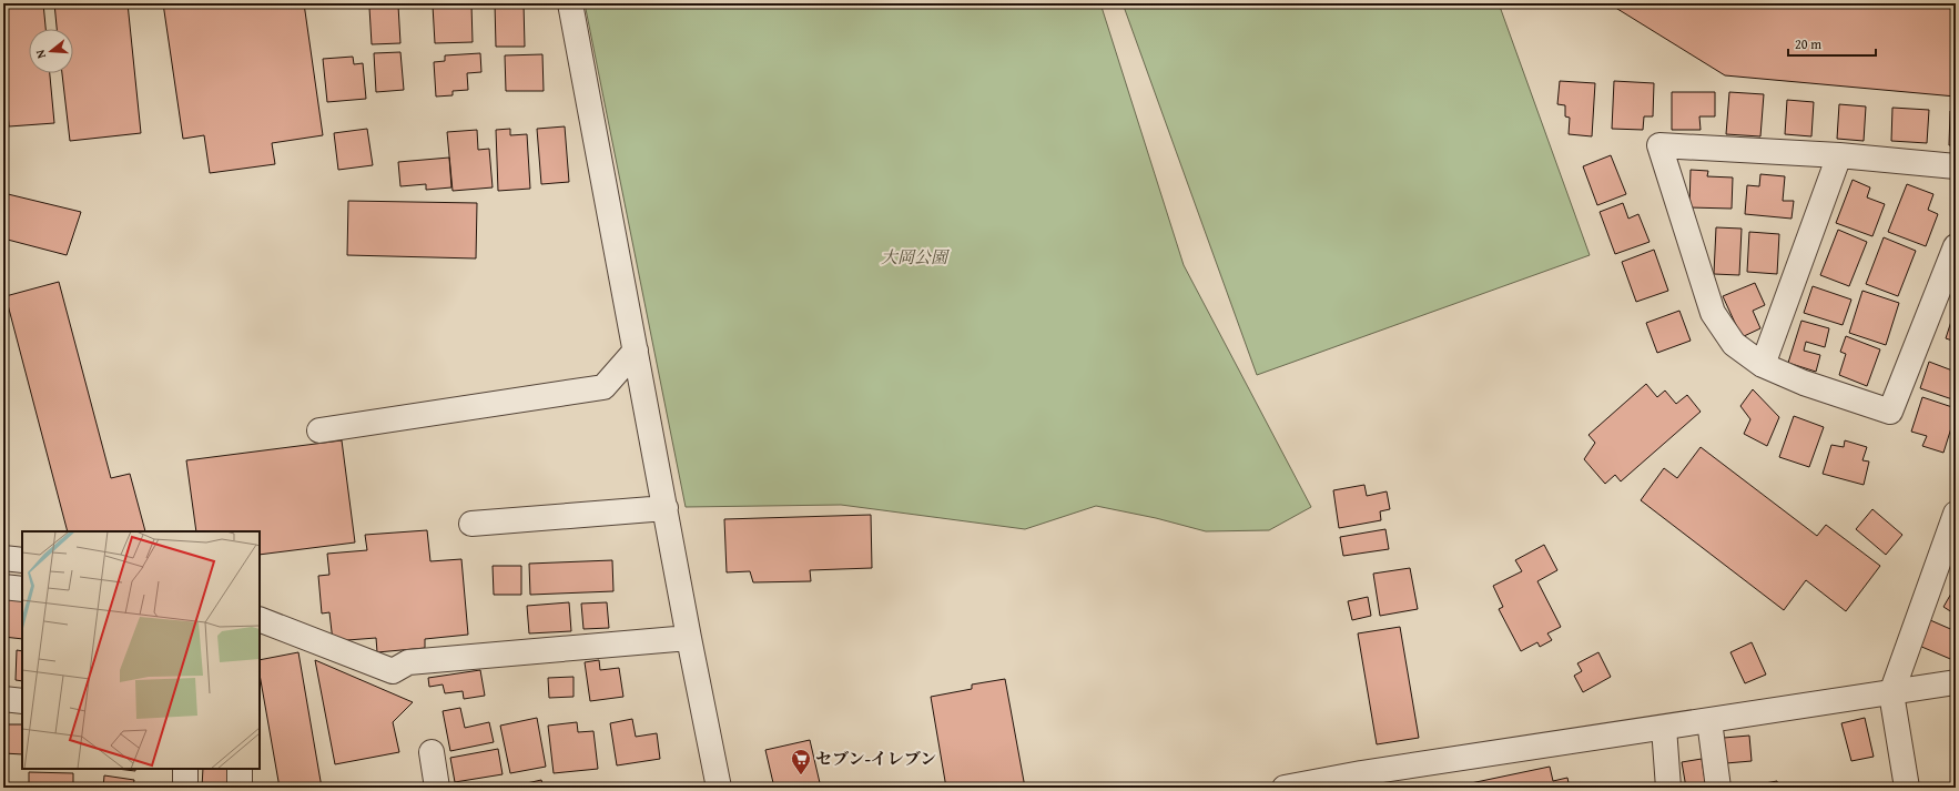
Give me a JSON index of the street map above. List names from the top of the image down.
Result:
{
  "parks": ["大岡公園"],
  "places": {
    "supermarket": ["セブン-イレブン"]
  },
  "scale_bar": "20 m",
  "north": "left"
}
